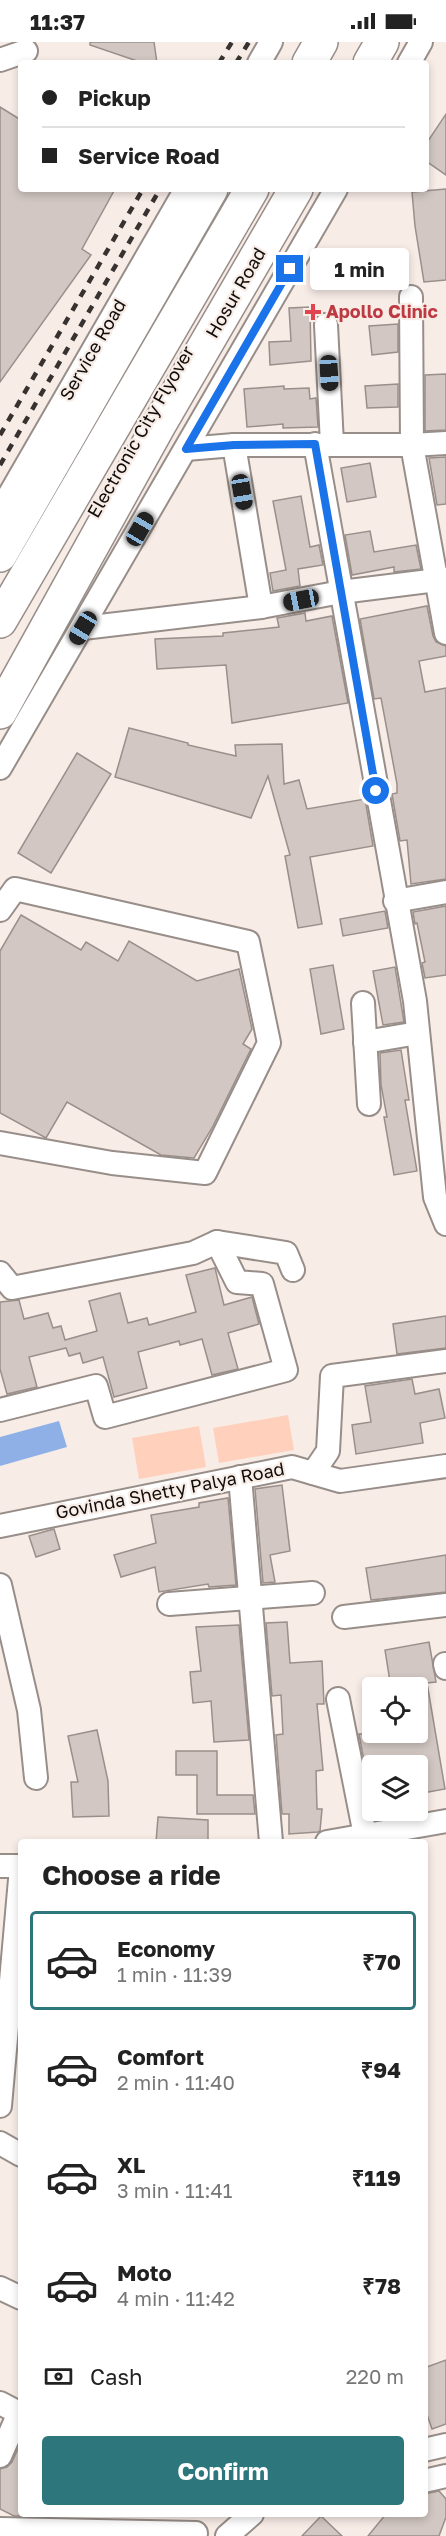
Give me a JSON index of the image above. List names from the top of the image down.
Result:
{
  "streets": {
    "highway": ["Hosur Road", "Electronic City Flyover"],
    "street": ["Service Road", "Govinda Shetty Palya Road"]
  },
  "places": {
    "health": ["Apollo Clinic"]
  },
  "page": {
    "status": "11:37",
    "banner": ["Pickup", "Service Road"],
    "bubble": "1 min",
    "heading": "Choose a ride",
    "list": [
      {
        "name": "Economy",
        "note": "1 min · 11:39",
        "value": "₹70"
      },
      {
        "name": "Comfort",
        "note": "2 min · 11:40",
        "value": "₹94"
      },
      {
        "name": "XL",
        "note": "3 min · 11:41",
        "value": "₹119"
      },
      {
        "name": "Moto",
        "note": "4 min · 11:42",
        "value": "₹78"
      }
    ],
    "pay": ["Cash", "220 m"],
    "buttons": "Confirm"
  }
}
